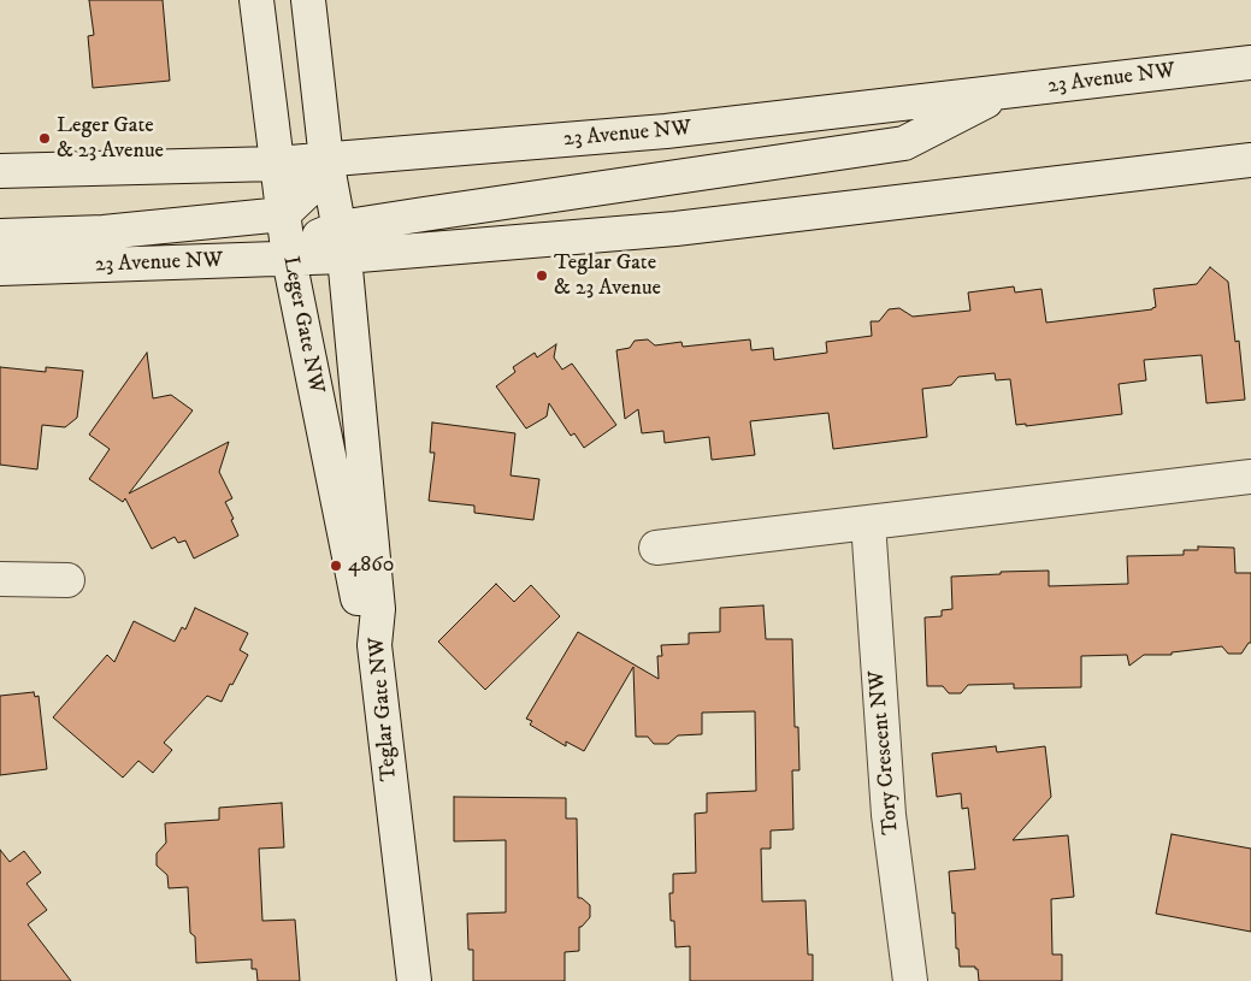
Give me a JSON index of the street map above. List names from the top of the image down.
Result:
{
  "streets": {
    "street": [
      "23 Avenue NW",
      "Leger Gate NW",
      "Teglar Gate NW",
      "Tory Crescent NW"
    ]
  },
  "crossings": [
    ["23 Avenue NW", "Leger Gate NW"],
    ["23 Avenue NW", "Teglar Gate NW"],
    ["Leger Gate NW", "Teglar Gate NW"]
  ],
  "places": ["Leger Gate & 23 Avenue", "Teglar Gate & 23 Avenue", "4860"]
}
